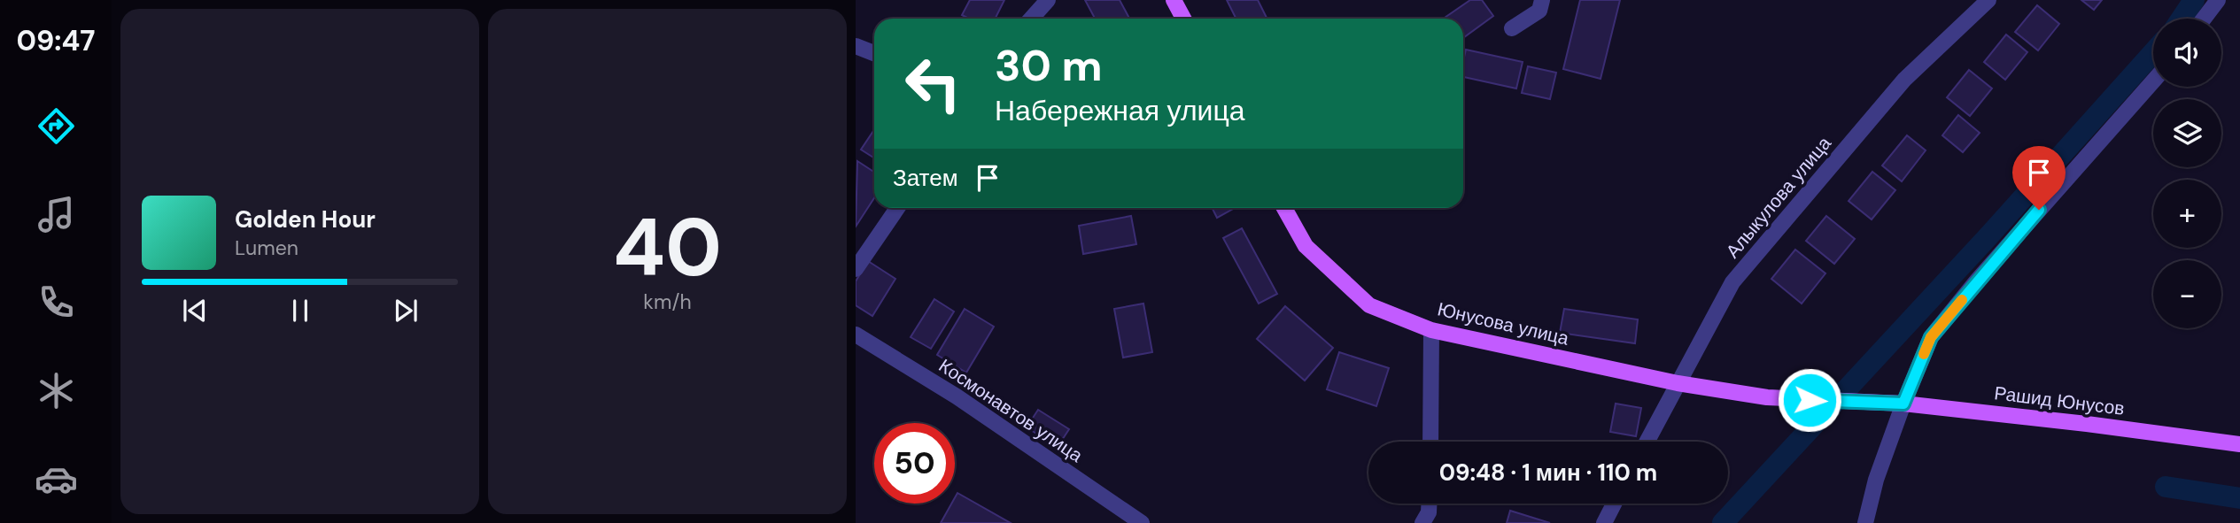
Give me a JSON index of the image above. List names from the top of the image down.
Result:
{
  "streets": {
    "main road": ["Юнусова улица", "Рашид Юнусов"],
    "street": ["Алыкулова улица", "Космонавтов улица"]
  },
  "crossings": [
    ["Алыкулова улица", "Юнусова улица"],
    ["Юнусова улица", "Рашид Юнусов"]
  ],
  "page": {
    "tabs": "09:47",
    "tile": ["40", "km/h"],
    "map_buttons": ["+", "−"],
    "turn": ["30 m", "Набережная улица"],
    "then": "Затем",
    "song": ["Golden Hour", "Lumen"],
    "limit": "50",
    "trip": "09:48 · 1 мин · 110 m"
  }
}
